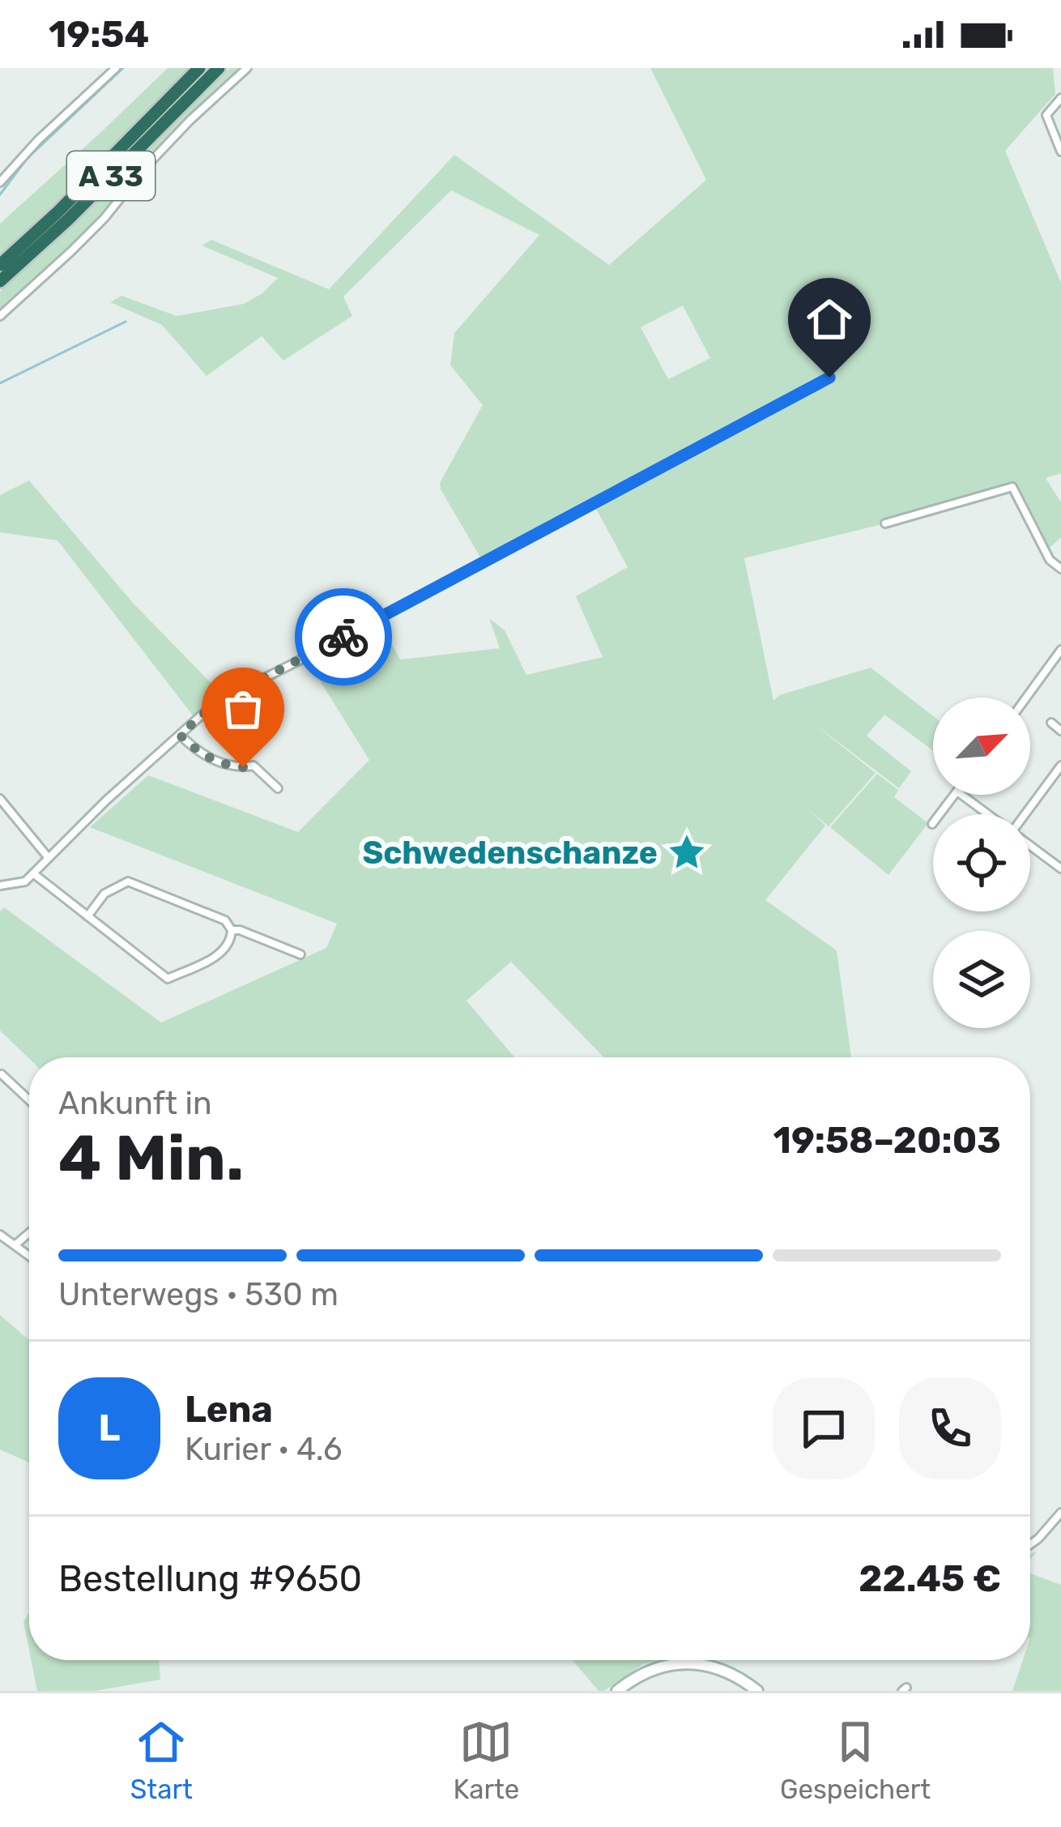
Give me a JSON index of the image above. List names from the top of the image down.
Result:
{
  "streets": {
    "highway": ["A 33"]
  },
  "places": {
    "place": ["Schwedenschanze"]
  },
  "north": "top right",
  "page": {
    "status": "19:54",
    "heading": ["4 Min.", "Ankunft in", "19:58–20:03"],
    "panel": [
      "Lena",
      "Kurier · 4.6",
      "Bestellung #9650",
      "22.45 €"
    ],
    "bar": "Unterwegs · 530 m",
    "round": "L",
    "tabs": ["Start", "Karte", "Gespeichert"]
  }
}
